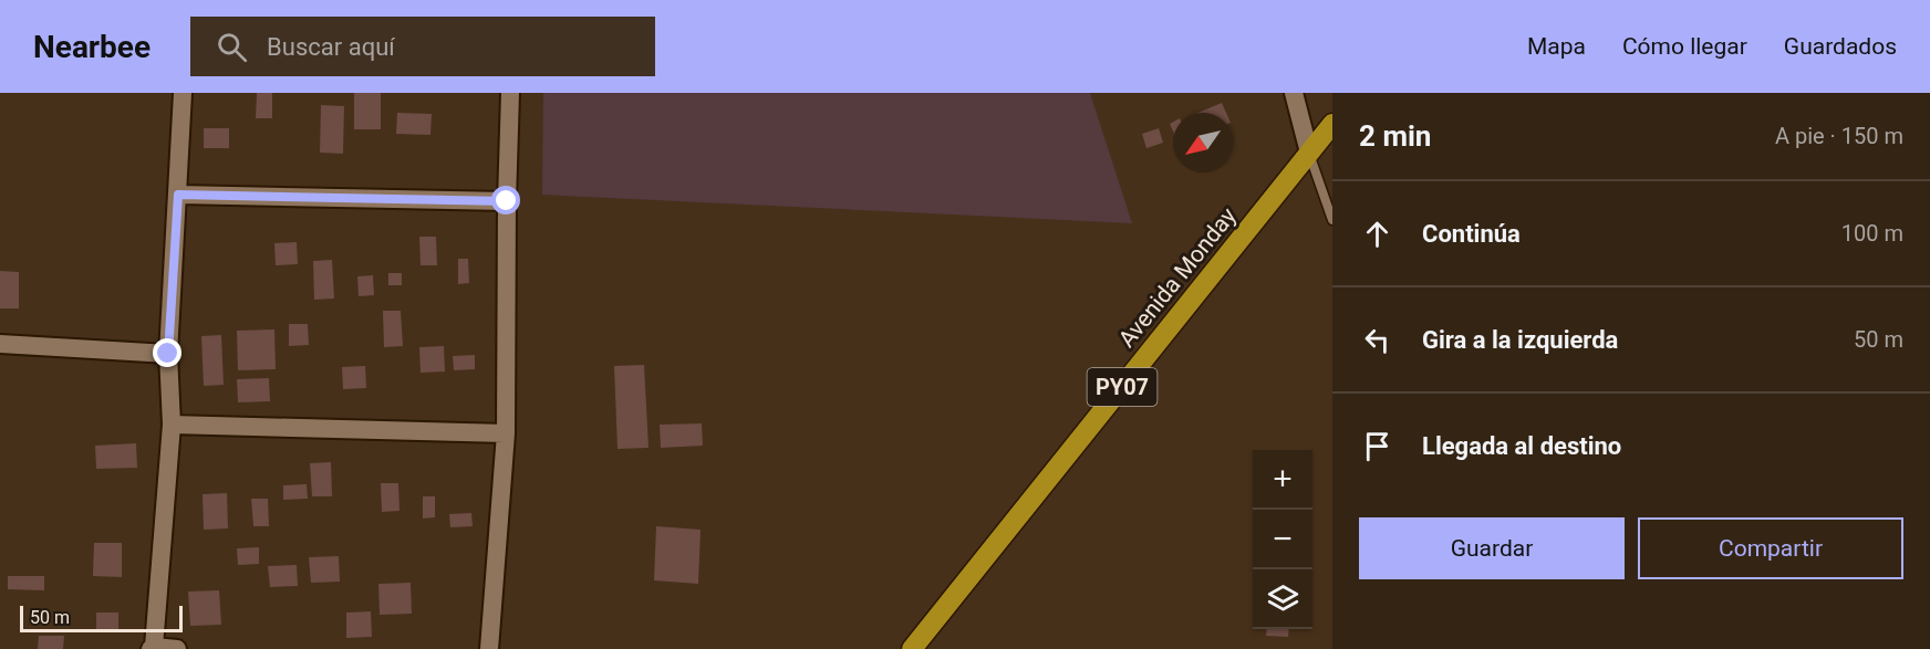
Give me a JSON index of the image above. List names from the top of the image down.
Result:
{
  "streets": {
    "highway": ["Avenida Monday", "PY07"]
  },
  "scale_bar": "50 m",
  "north": "bottom left",
  "page": {
    "header": "Nearbee",
    "search": "Buscar aquí",
    "nav": ["Mapa", "Cómo llegar", "Guardados"],
    "heading": ["2 min", "A pie · 150 m"],
    "list": [
      ["Continúa", "100 m"],
      ["Gira a la izquierda", "50 m"],
      "Llegada al destino"
    ],
    "map_buttons": ["+", "−"],
    "buttons": ["Guardar", "Compartir"],
    "scale": "50 m"
  }
}
